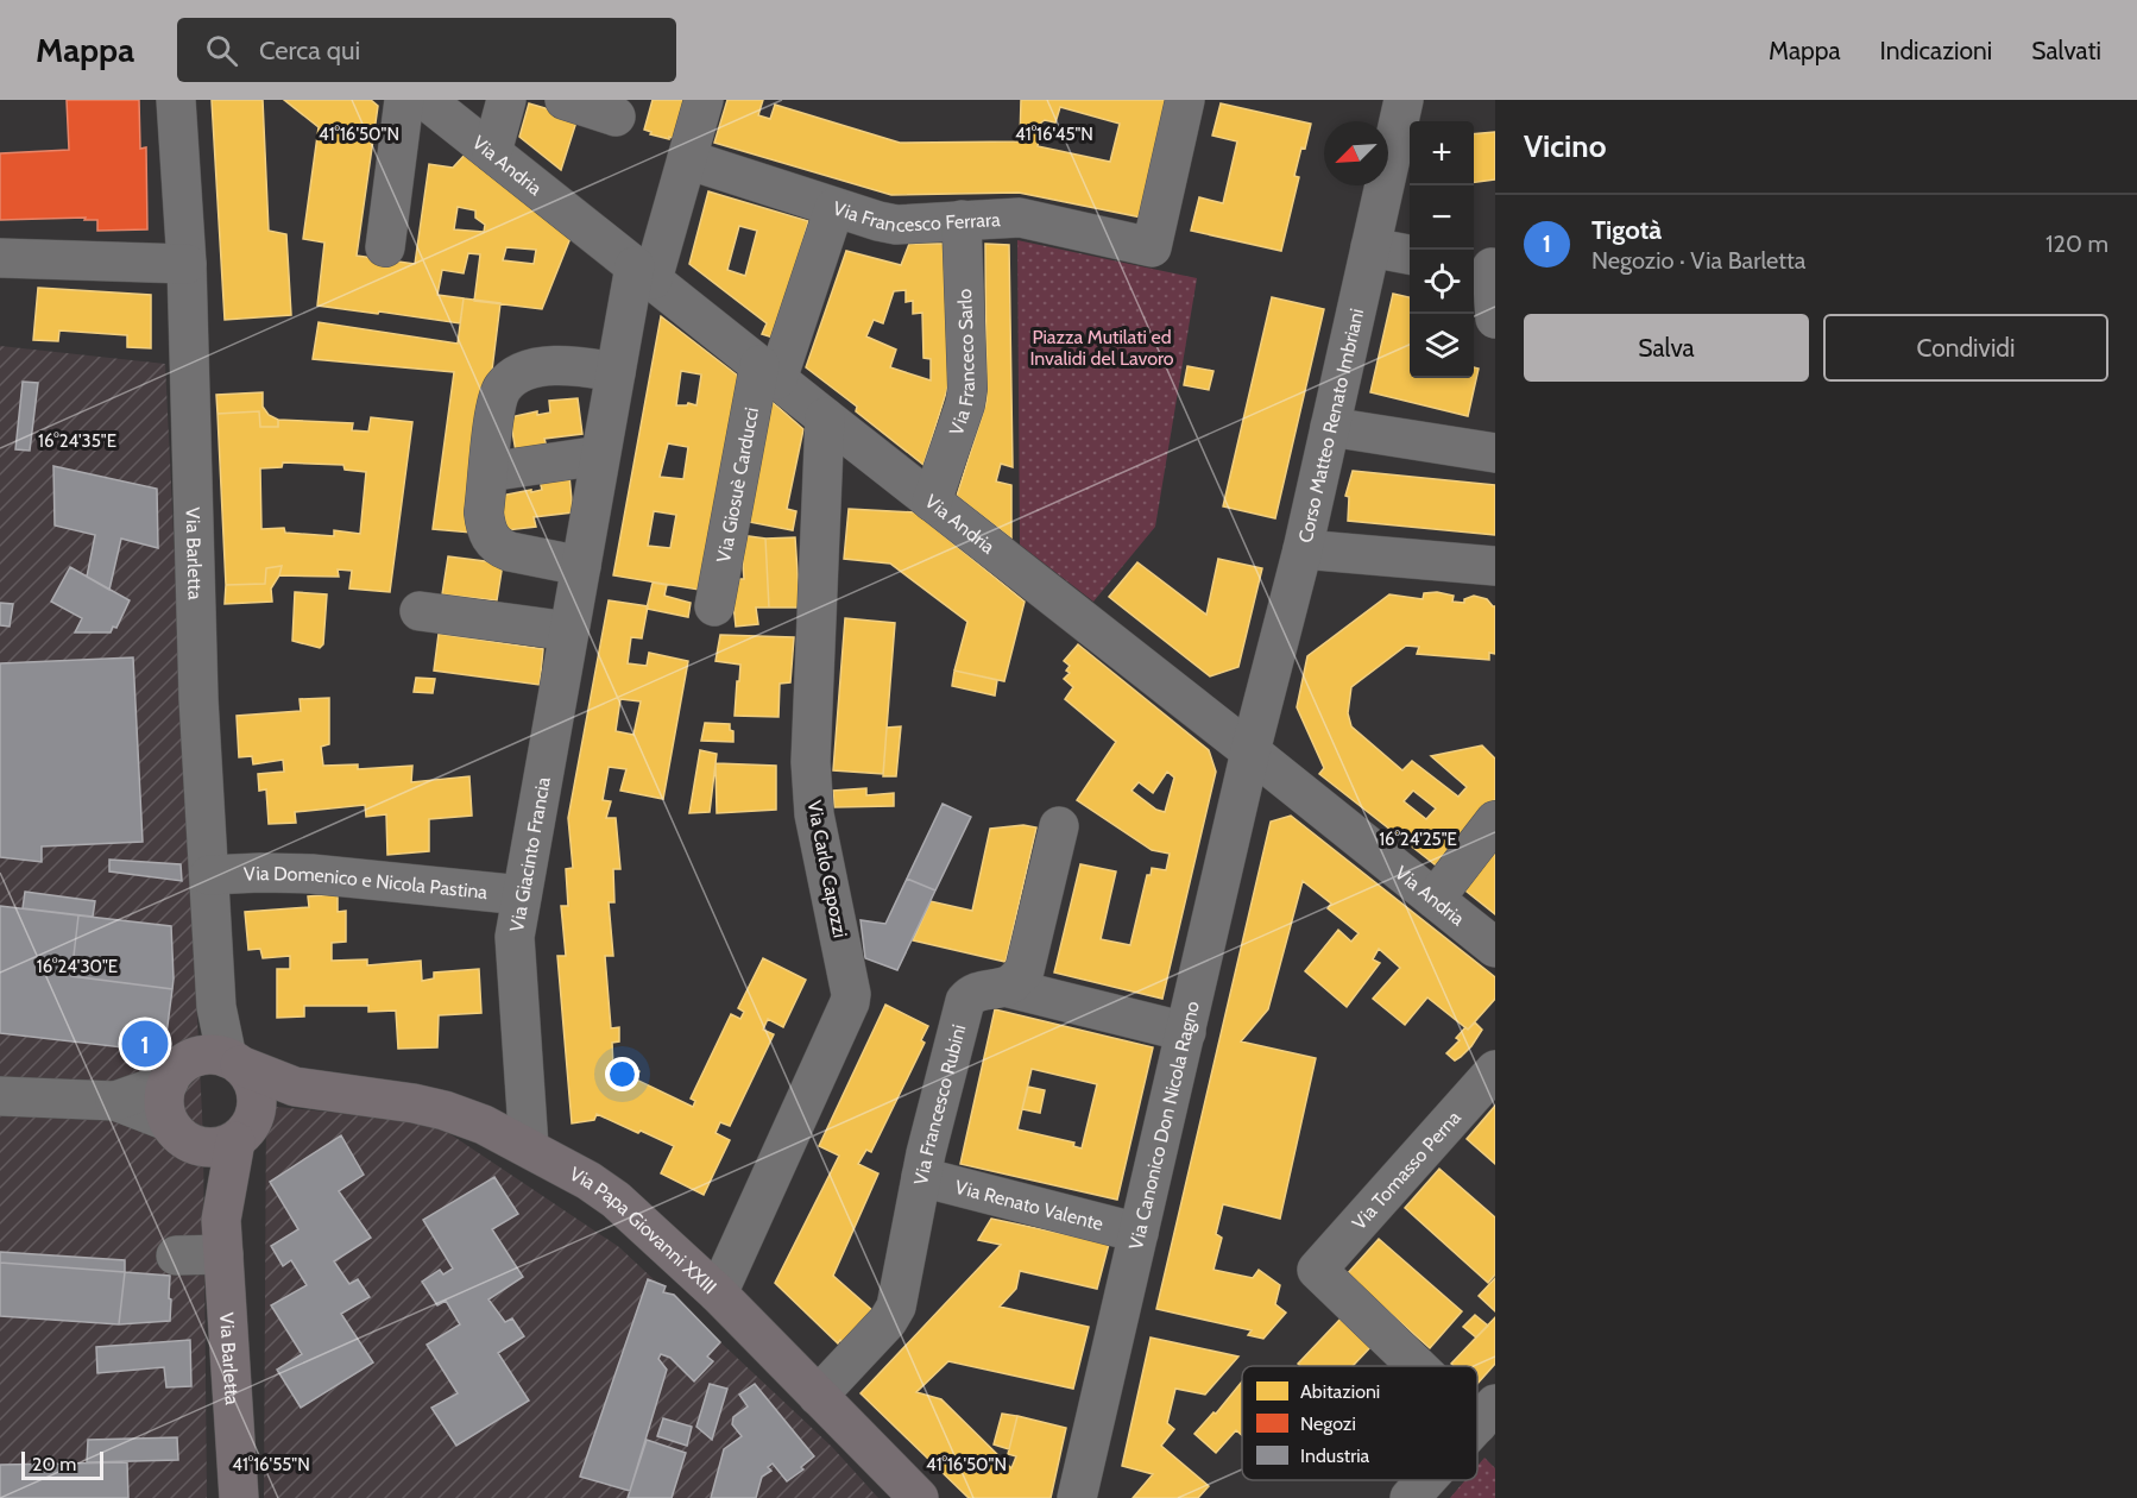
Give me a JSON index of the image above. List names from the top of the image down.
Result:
{
  "streets": {
    "main road": ["Via Barletta", "Via Papa Giovanni XXIII"],
    "street": [
      "Via Andria",
      "Via Francesco Ferrara",
      "Via Franceco Sarlo",
      "Corso Matteo Renato Imbriani",
      "Via Giosuè Carducci",
      "Via Giacinto Francia",
      "Via Carlo Capozzi",
      "Via Domenico e Nicola Pastina",
      "Via Francesco Rubini",
      "Via Canonico Don Nicola Ragno",
      "Via Tomasso Perna",
      "Via Renato Valente"
    ]
  },
  "crossings": [
    ["Via Andria", "Via Franceco Sarlo"],
    ["Via Andria", "Corso Matteo Renato Imbriani"],
    ["Via Andria", "Via Giosuè Carducci"],
    ["Via Andria", "Via Giacinto Francia"],
    ["Via Andria", "Via Carlo Capozzi"],
    ["Via Andria", "Via Canonico Don Nicola Ragno"],
    ["Via Francesco Ferrara", "Via Franceco Sarlo"],
    ["Via Francesco Ferrara", "Via Giosuè Carducci"],
    ["Via Francesco Ferrara", "Via Giacinto Francia"],
    ["Corso Matteo Renato Imbriani", "Via Canonico Don Nicola Ragno"],
    ["Via Barletta", "Via Domenico e Nicola Pastina"],
    ["Via Barletta", "Via Papa Giovanni XXIII"],
    ["Via Giacinto Francia", "Via Domenico e Nicola Pastina"],
    ["Via Giacinto Francia", "Via Papa Giovanni XXIII"],
    ["Via Carlo Capozzi", "Via Papa Giovanni XXIII"],
    ["Via Francesco Rubini", "Via Renato Valente"],
    ["Via Francesco Rubini", "Via Papa Giovanni XXIII"],
    ["Via Canonico Don Nicola Ragno", "Via Renato Valente"]
  ],
  "parks": ["Piazza Mutilati ed Invalidi del Lavoro"],
  "legend": ["Abitazioni", "Negozi", "Industria"],
  "scale_bar": "20 m",
  "north": "bottom left",
  "page": {
    "header": "Mappa",
    "search": "Cerca qui",
    "nav": ["Mappa", "Indicazioni", "Salvati"],
    "heading": "Vicino",
    "map_buttons": ["+", "−"],
    "list": [
      {
        "mark": "1",
        "name": "Tigotà",
        "note": "Negozio · Via Barletta",
        "value": "120 m"
      }
    ],
    "buttons": ["Salva", "Condividi"],
    "pins": "1",
    "scale": "20 m"
  },
  "coordinates": [
    "41°16'50\"N",
    "41°16'45\"N",
    "16°24'35\"E",
    "16°24'25\"E",
    "16°24'30\"E",
    "41°16'55\"N"
  ]
}
